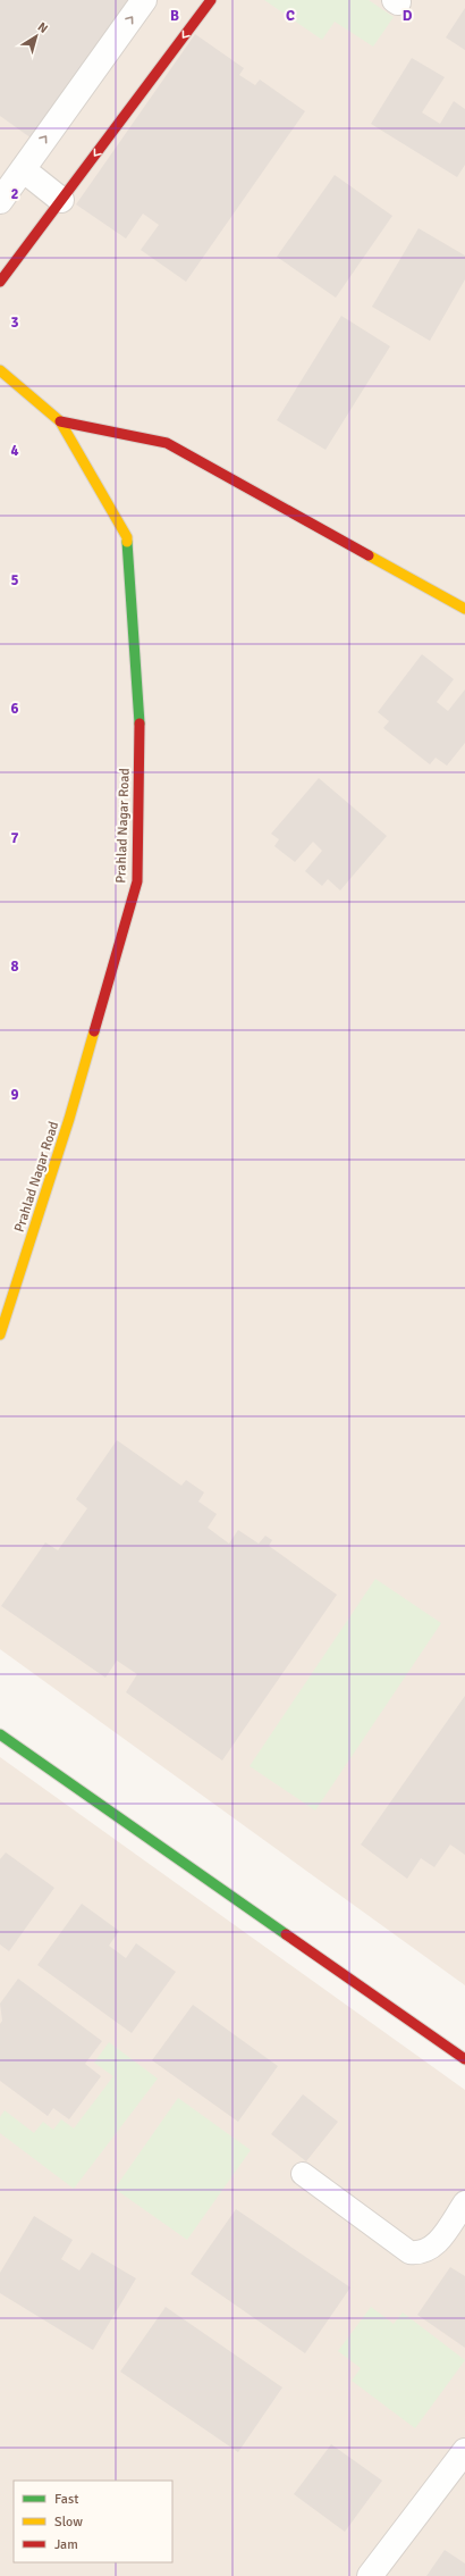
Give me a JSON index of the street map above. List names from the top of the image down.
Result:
{
  "streets": {
    "street": ["Prahlad Nagar Road"]
  },
  "legend": ["Fast", "Slow", "Jam"],
  "north": "top right",
  "grid": {
    "columns": ["B", "C", "D"],
    "rows": [
      "2",
      "3",
      "4",
      "5",
      "6",
      "7",
      "8",
      "9"
    ]
  }
}
